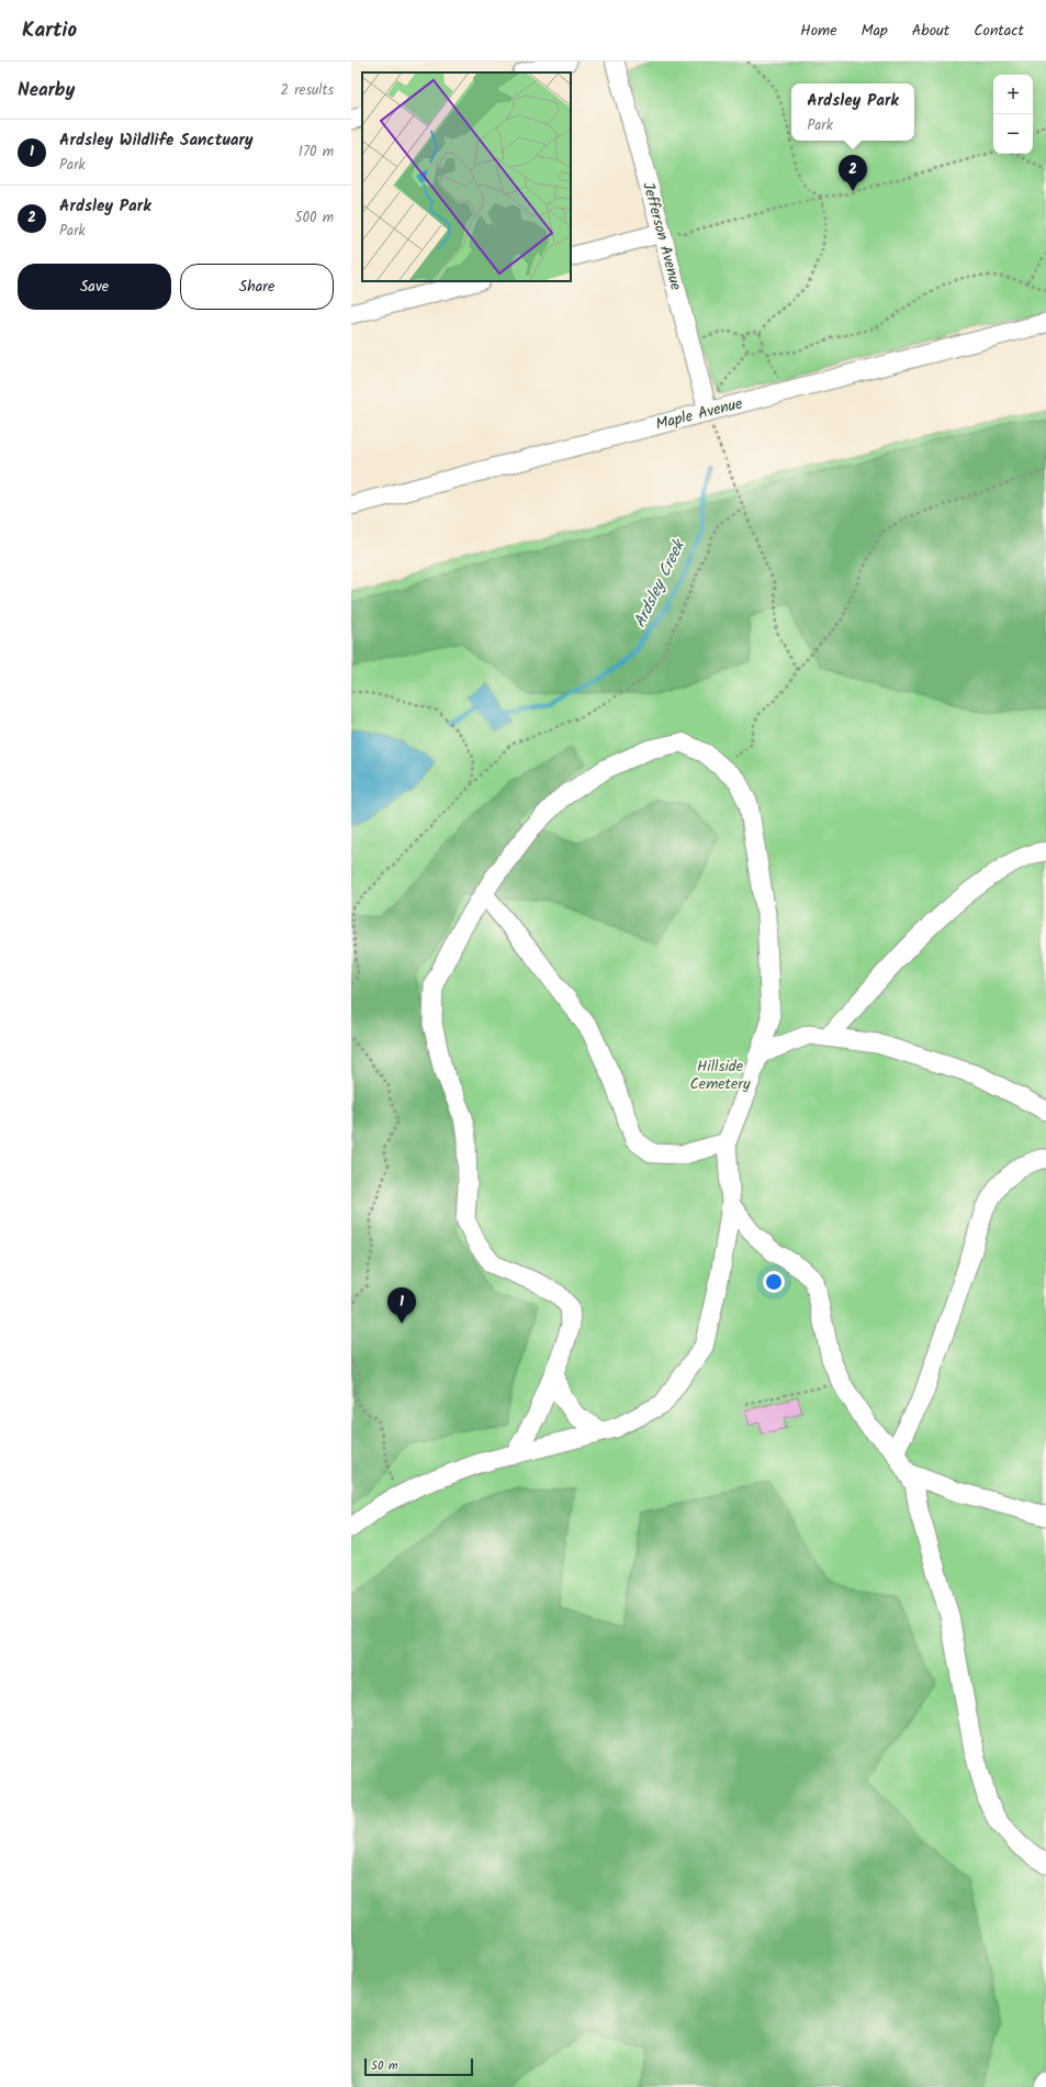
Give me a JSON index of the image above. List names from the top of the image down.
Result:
{
  "streets": {
    "street": ["Jefferson Avenue", "Maple Avenue"]
  },
  "crossings": [
    ["Jefferson Avenue", "Maple Avenue"]
  ],
  "water": ["Ardsley Creek"],
  "parks": ["Hillside Cemetery"],
  "scale_bar": "50 m",
  "page": {
    "header": "Kartio",
    "nav": [
      "Home",
      "Map",
      "About",
      "Contact"
    ],
    "heading": ["Nearby", "2 results"],
    "map_buttons": ["+", "−"],
    "popup": ["Ardsley Park", "Park"],
    "list": [
      {
        "mark": "1",
        "name": "Ardsley Wildlife Sanctuary",
        "note": "Park",
        "value": "170 m"
      },
      {
        "mark": "2",
        "name": "Ardsley Park",
        "note": "Park",
        "value": "500 m"
      }
    ],
    "pins": ["2", "1"],
    "buttons": ["Save", "Share"],
    "scale": "50 m"
  }
}
